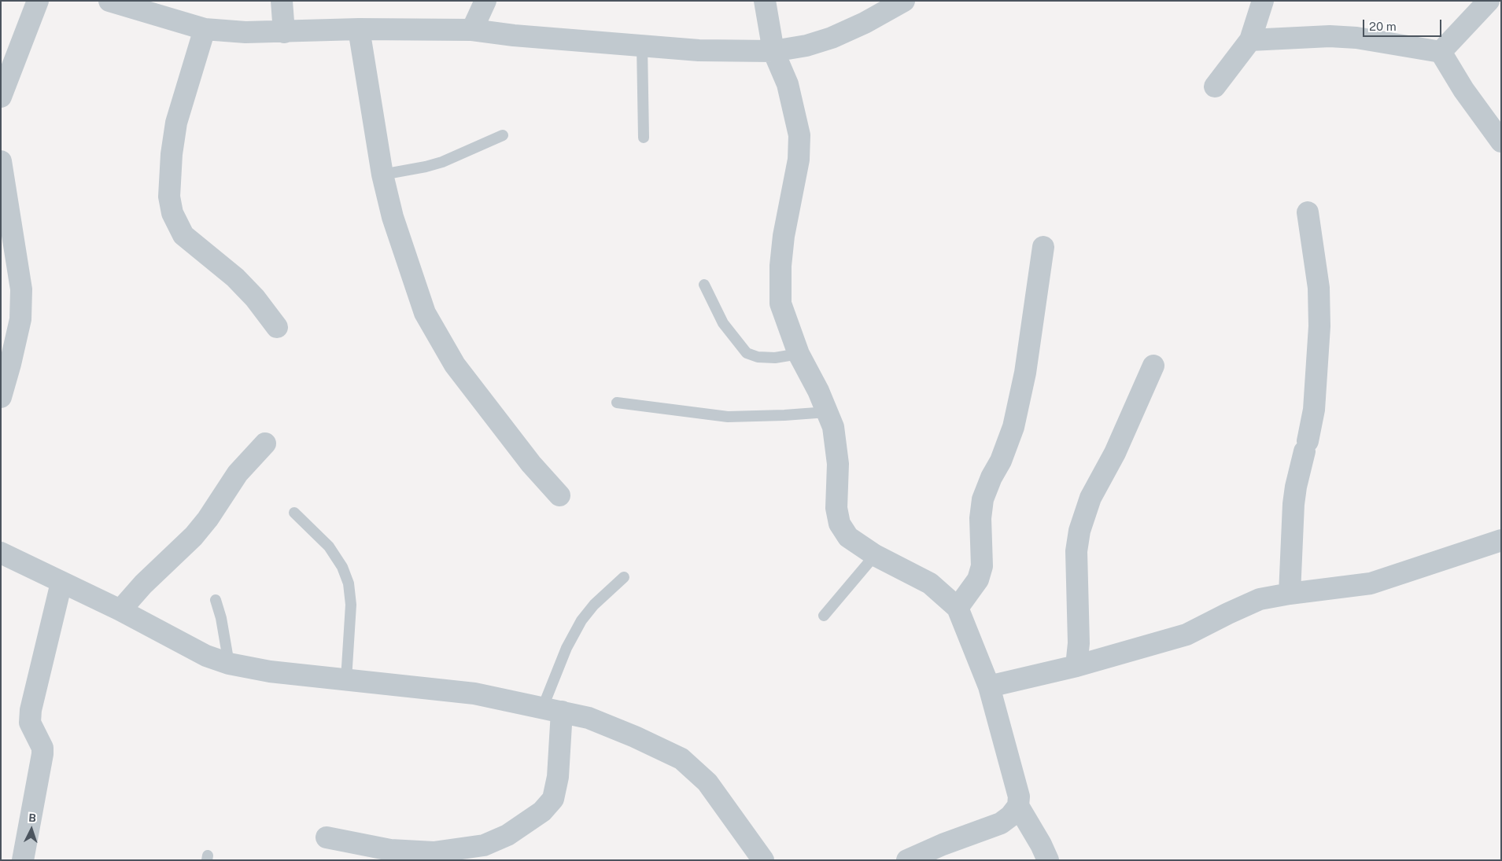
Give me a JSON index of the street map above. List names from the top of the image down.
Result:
{
  "scale_bar": "20 m",
  "north": "top"
}
